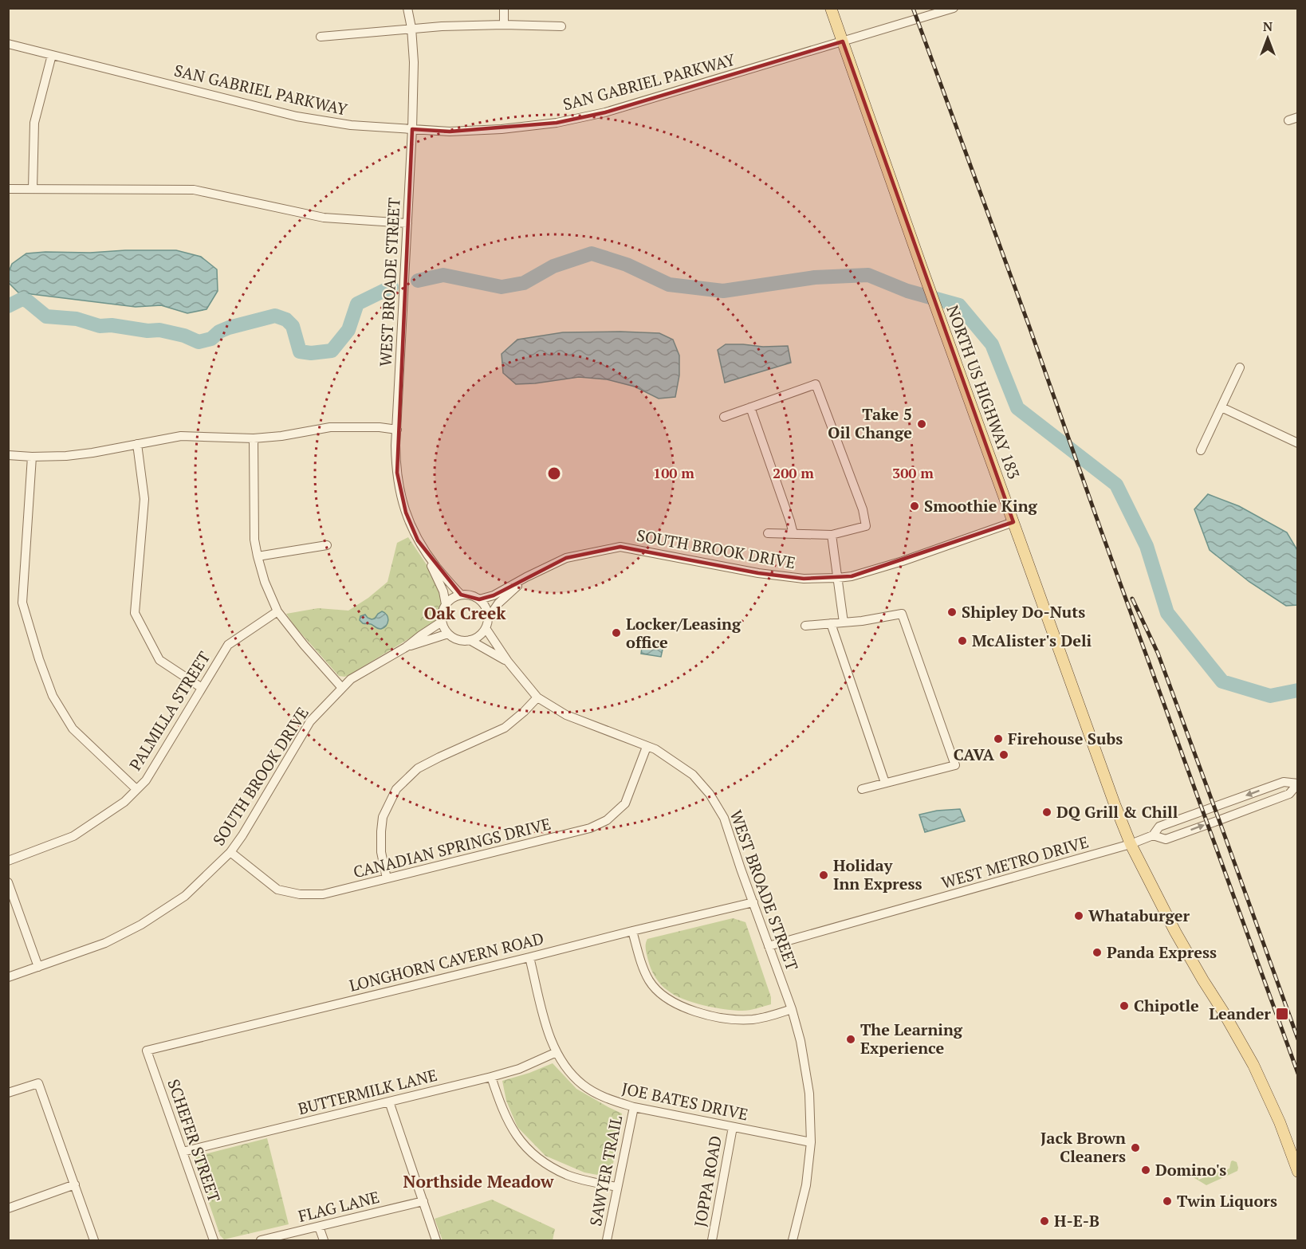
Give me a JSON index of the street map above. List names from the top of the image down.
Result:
{
  "streets": {
    "main road": ["NORTH US HIGHWAY 183"],
    "street": [
      "SAN GABRIEL PARKWAY",
      "WEST BROADE STREET",
      "SOUTH BROOK DRIVE",
      "PALMILLA STREET",
      "CANADIAN SPRINGS DRIVE",
      "WEST METRO DRIVE",
      "LONGHORN CAVERN ROAD",
      "BUTTERMILK LANE",
      "JOE BATES DRIVE",
      "SCHEFER STREET",
      "SAWYER TRAIL",
      "JOPPA ROAD",
      "FLAG LANE"
    ]
  },
  "crossings": [
    ["SAN GABRIEL PARKWAY", "WEST BROADE STREET"],
    ["SAN GABRIEL PARKWAY", "NORTH US HIGHWAY 183"],
    ["WEST BROADE STREET", "SOUTH BROOK DRIVE"],
    ["WEST BROADE STREET", "CANADIAN SPRINGS DRIVE"],
    ["WEST BROADE STREET", "WEST METRO DRIVE"],
    ["WEST BROADE STREET", "LONGHORN CAVERN ROAD"],
    ["WEST BROADE STREET", "JOE BATES DRIVE"],
    ["NORTH US HIGHWAY 183", "SOUTH BROOK DRIVE"],
    ["NORTH US HIGHWAY 183", "WEST METRO DRIVE"],
    ["SOUTH BROOK DRIVE", "CANADIAN SPRINGS DRIVE"],
    ["LONGHORN CAVERN ROAD", "JOE BATES DRIVE"],
    ["LONGHORN CAVERN ROAD", "SCHEFER STREET"],
    ["BUTTERMILK LANE", "JOE BATES DRIVE"],
    ["BUTTERMILK LANE", "SCHEFER STREET"],
    ["JOE BATES DRIVE", "SAWYER TRAIL"],
    ["JOE BATES DRIVE", "JOPPA ROAD"]
  ],
  "districts": ["Oak Creek", "Northside Meadow"],
  "places": {
    "other": [
      "Take 5 Oil Change",
      "Smoothie King",
      "Shipley Do-Nuts",
      "Locker/Leasing office",
      "McAlister's Deli",
      "Firehouse Subs",
      "CAVA",
      "DQ Grill & Chill",
      "Holiday Inn Express",
      "Whataburger",
      "Panda Express",
      "Chipotle",
      "The Learning Experience",
      "Jack Brown Cleaners",
      "Domino's",
      "Twin Liquors",
      "H-E-B"
    ],
    "transit": ["Leander"]
  },
  "north": "top",
  "rings": ["100 m", "200 m", "300 m"]
}
